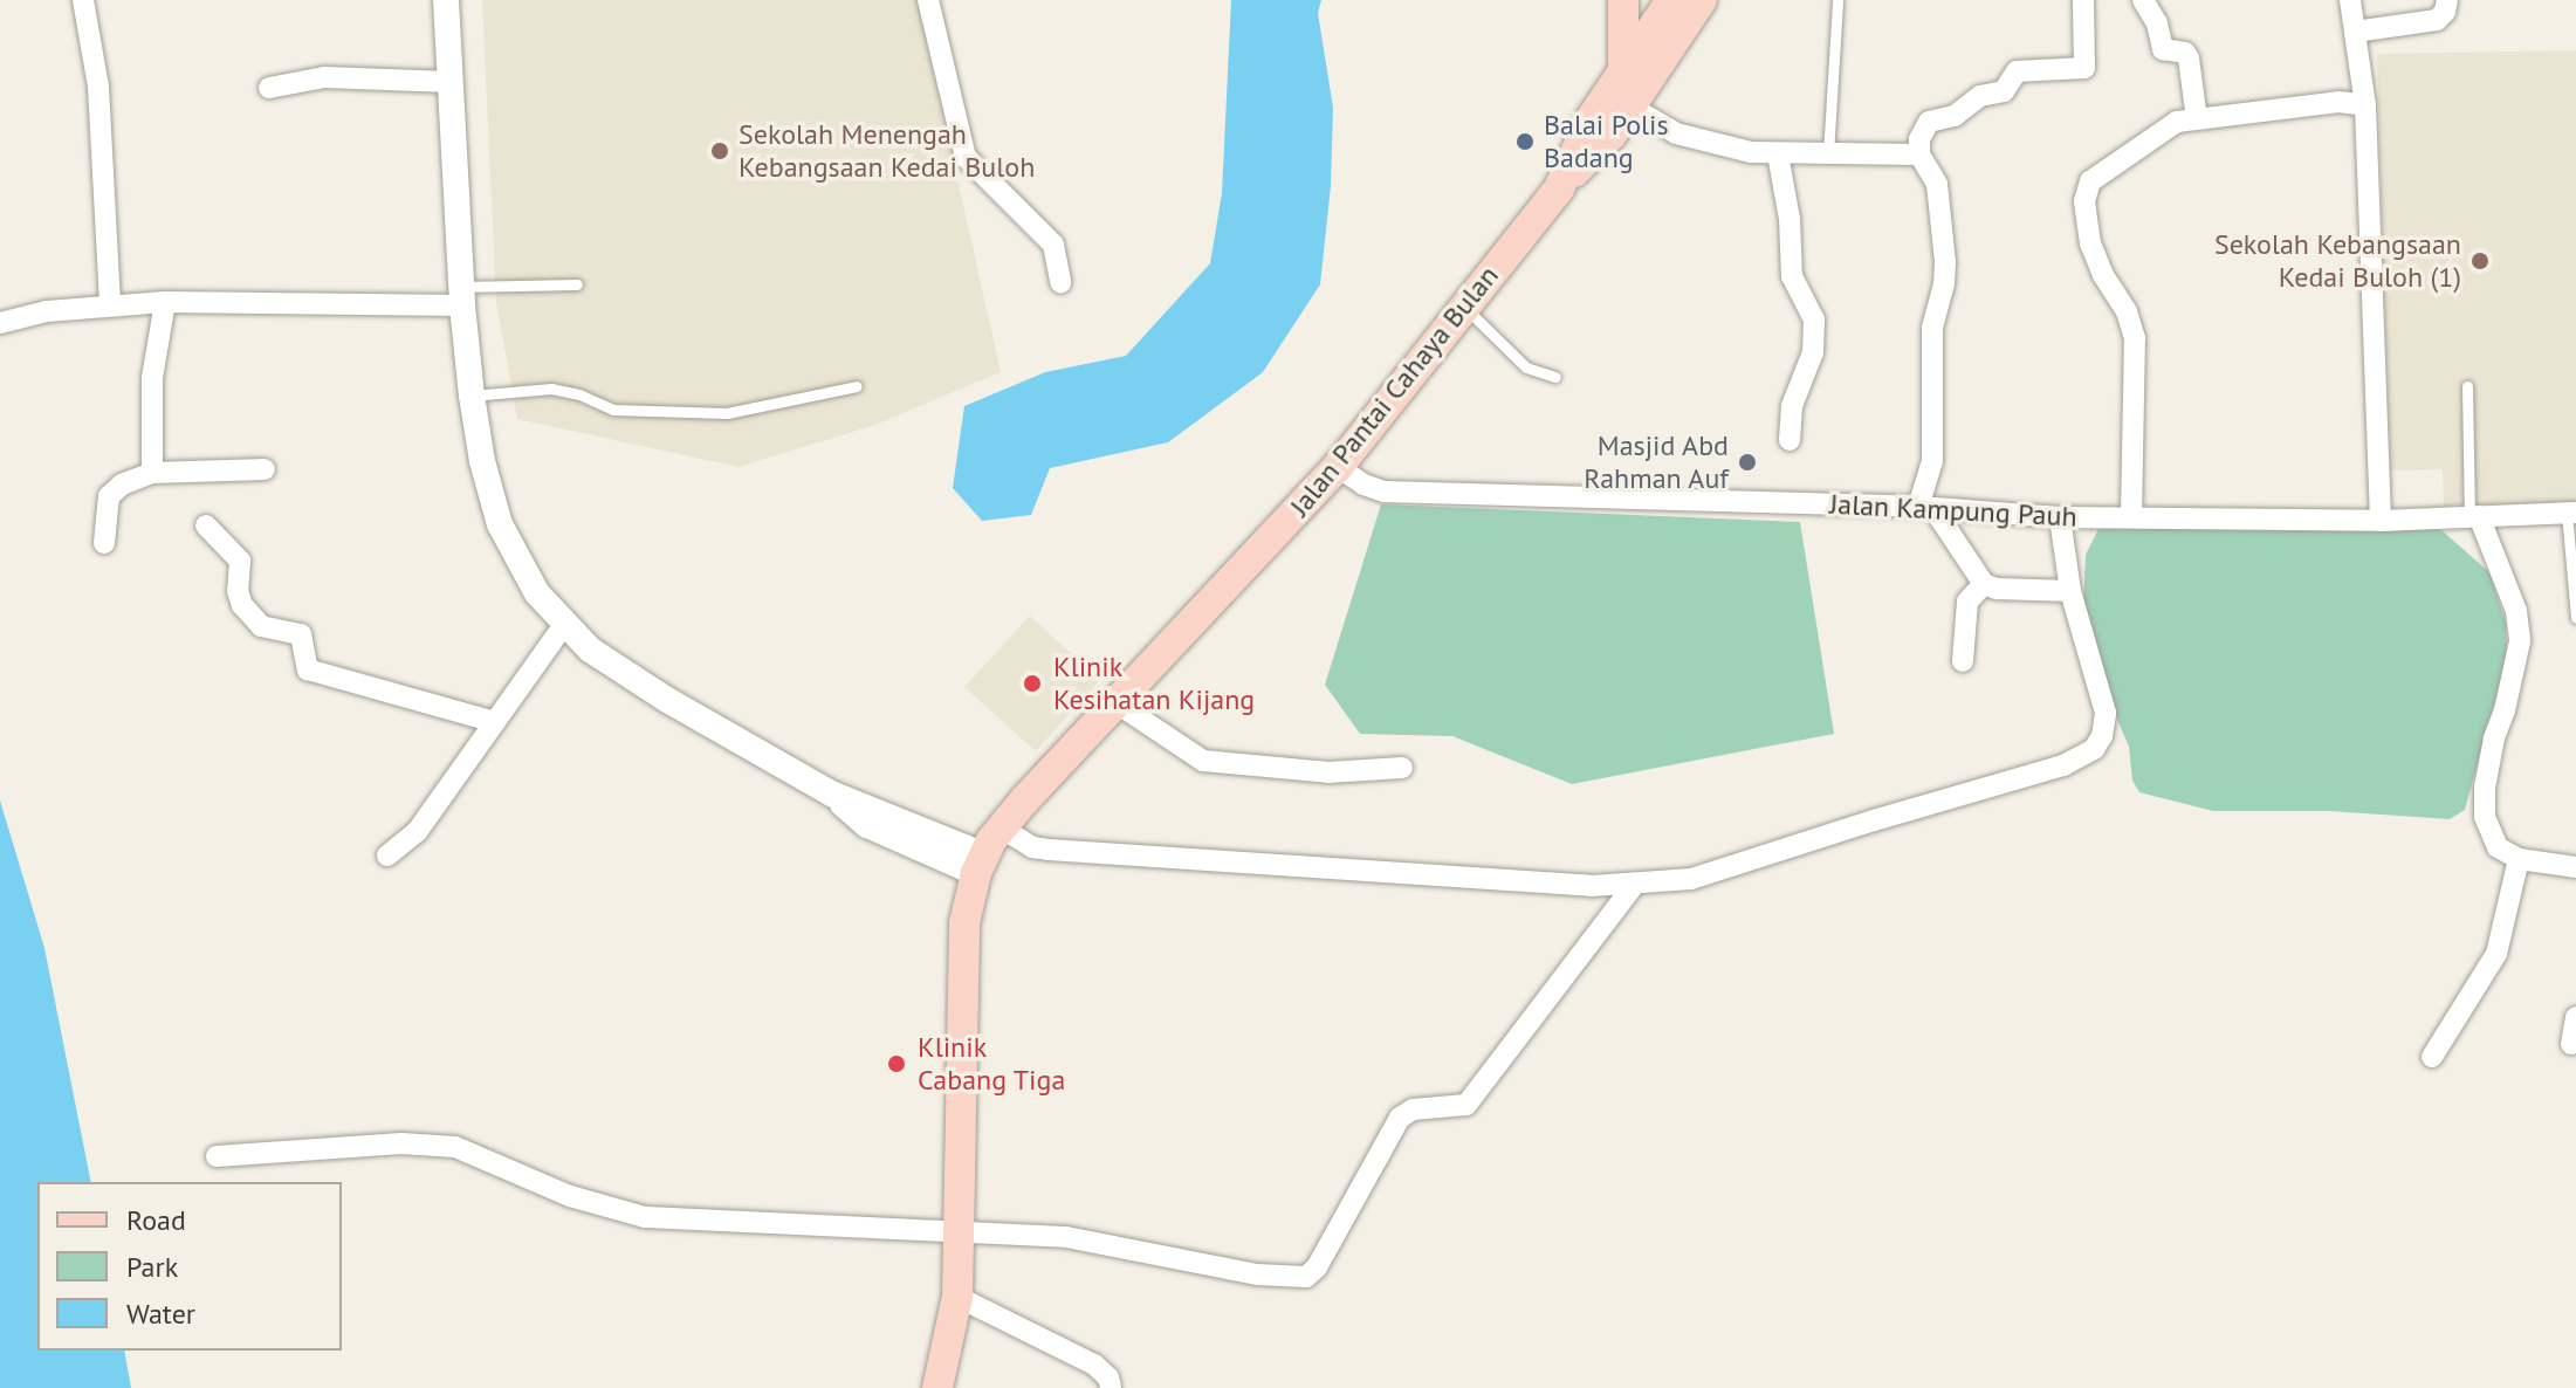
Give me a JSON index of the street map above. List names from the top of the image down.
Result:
{
  "streets": {
    "main road": ["Jalan Pantai Cahaya Bulan"],
    "street": ["Jalan Kampung Pauh"]
  },
  "crossings": [
    ["Jalan Pantai Cahaya Bulan", "Jalan Kampung Pauh"]
  ],
  "places": [
    "Balai Polis Badang",
    "Sekolah Menengah Kebangsaan Kedai Buloh",
    "Sekolah Kebangsaan Kedai Buloh (1)",
    "Masjid Abd Rahman Auf",
    "Klinik Kesihatan Kijang",
    "Klinik Cabang Tiga"
  ],
  "legend": ["Road", "Park", "Water"]
}
